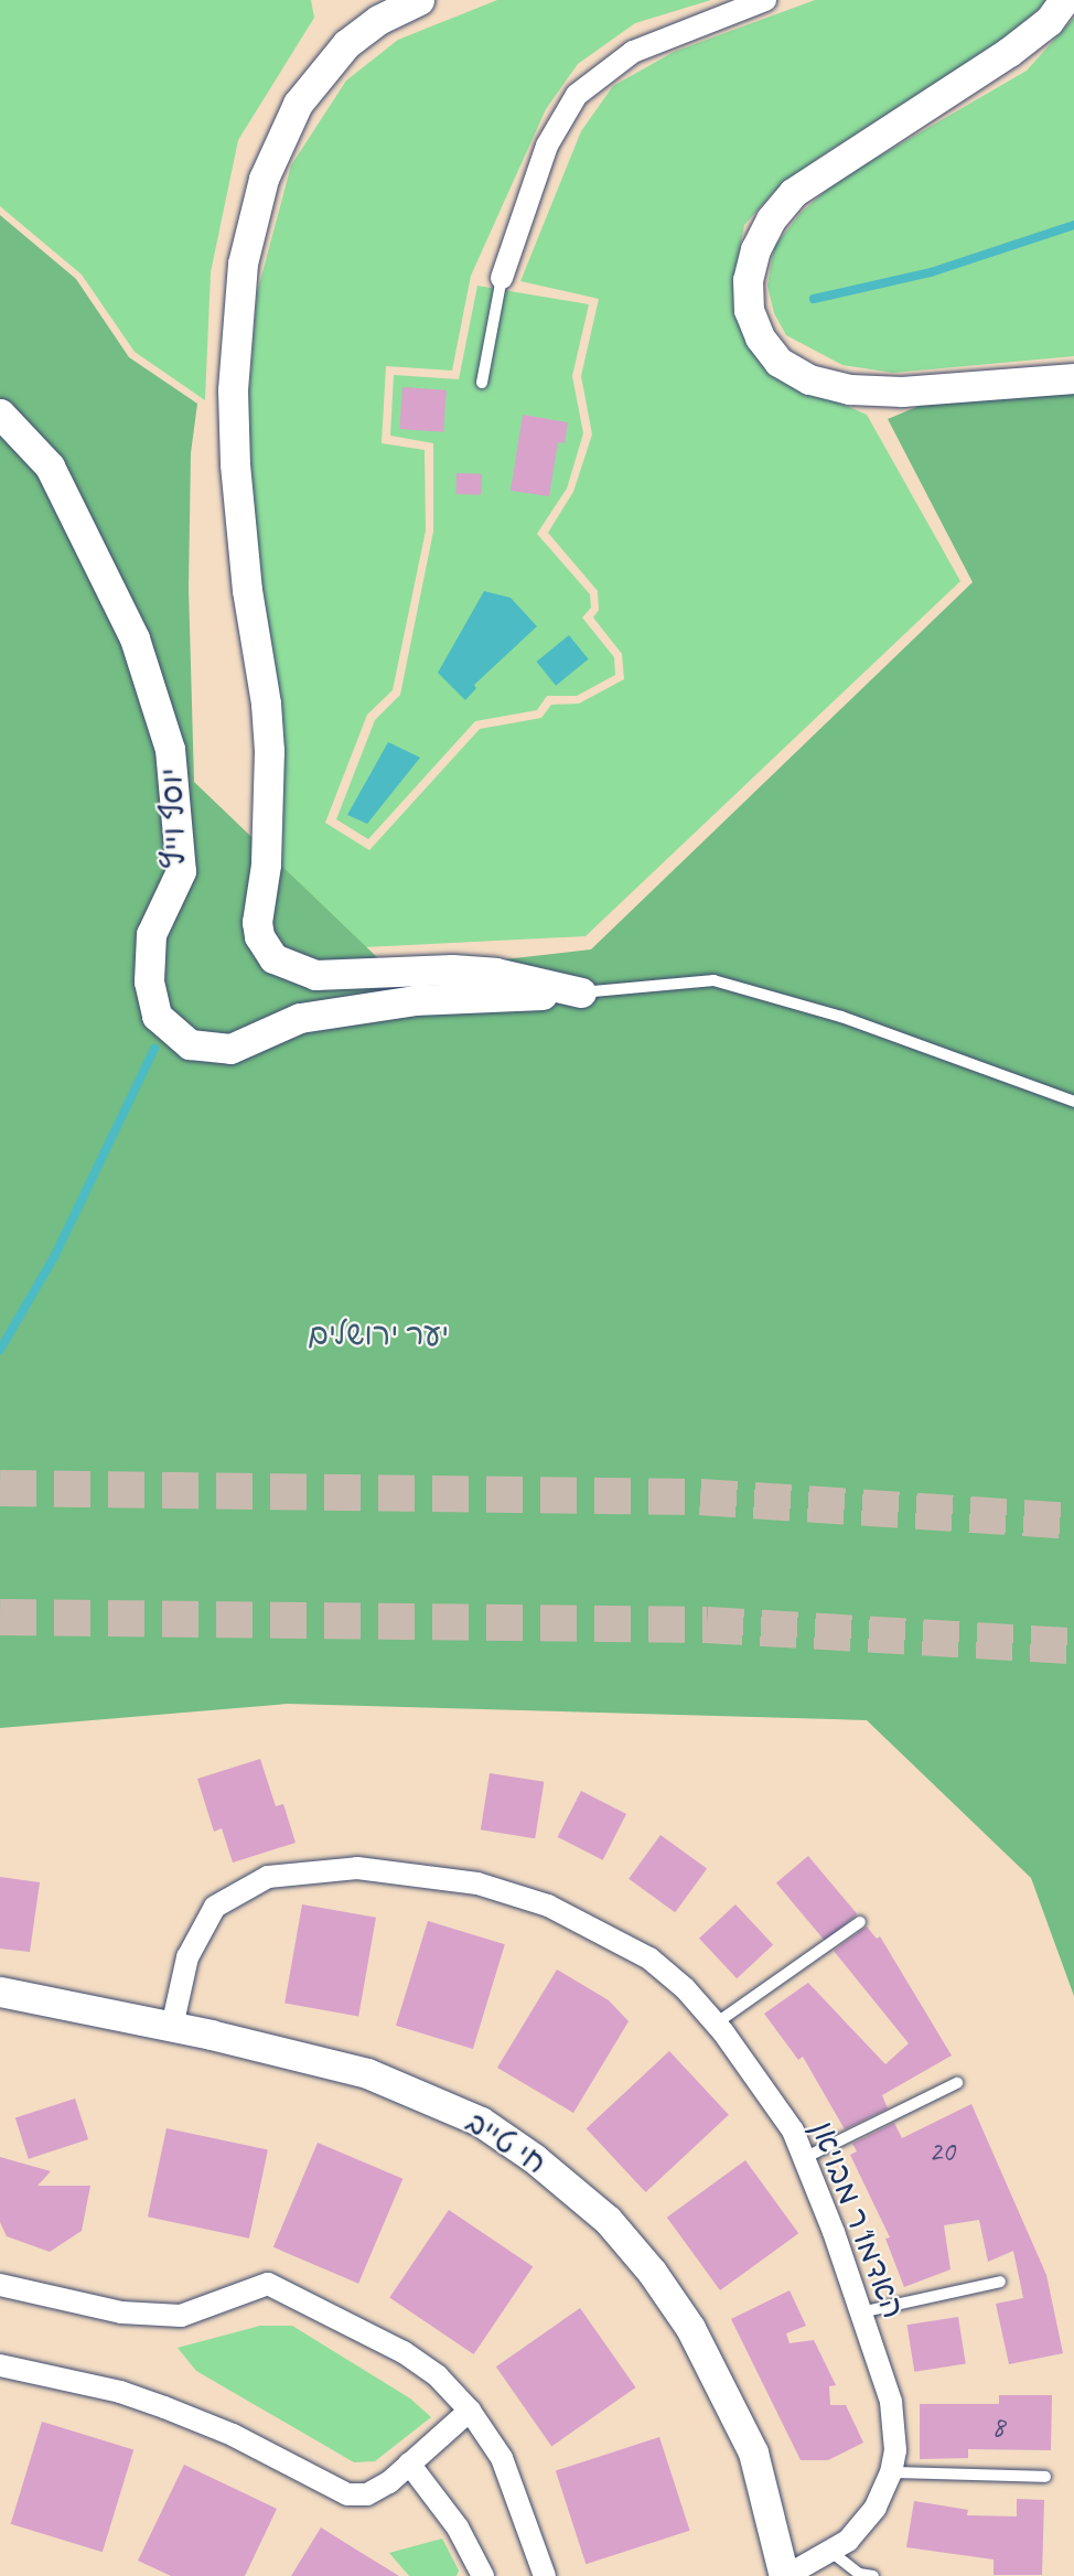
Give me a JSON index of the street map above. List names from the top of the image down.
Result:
{
  "streets": {
    "main road": ["יוסף וייץ", "חי טייב"],
    "street": ["האדמו\"ר מבויאן"]
  },
  "crossings": [
    ["חי טייב", "האדמו\"ר מבויאן"]
  ],
  "parks": ["יער ירושלים"],
  "house_numbers": ["20", "8"]
}
